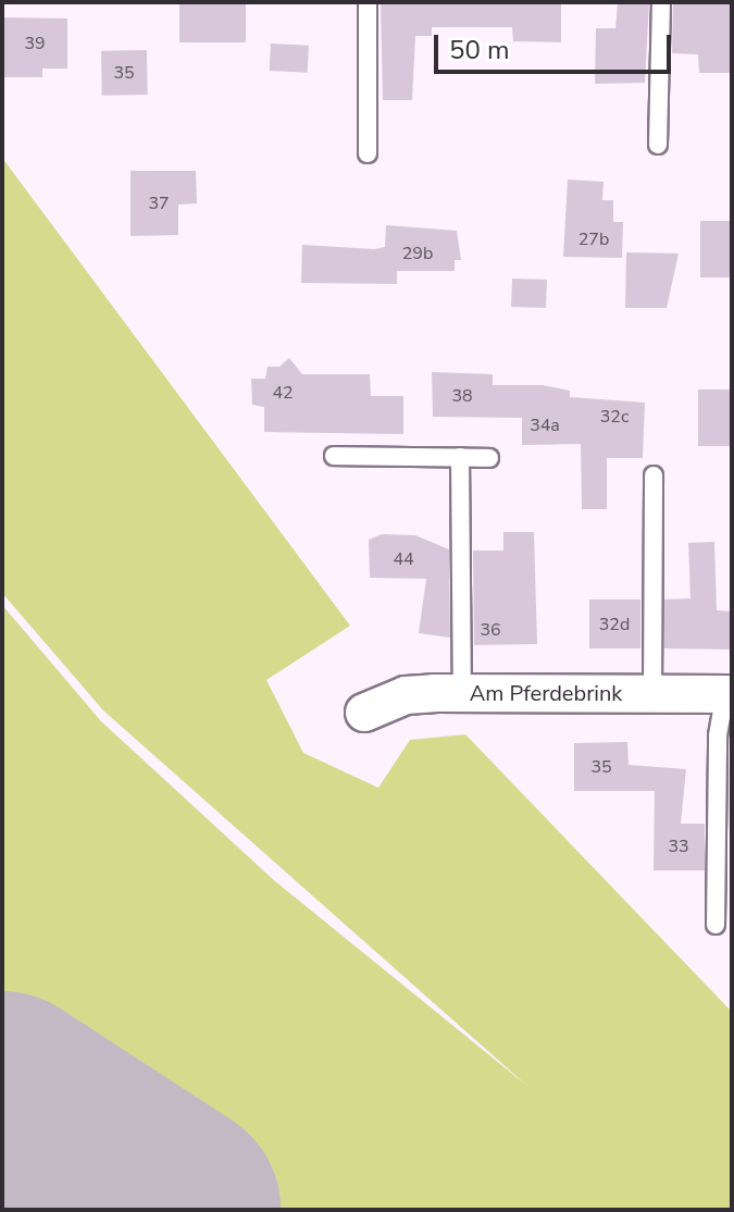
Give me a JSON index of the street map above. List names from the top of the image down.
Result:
{
  "streets": {
    "street": ["Am Pferdebrink"]
  },
  "house_numbers": [
    "39",
    "35",
    "37",
    "27b",
    "29b",
    "42",
    "38",
    "32c",
    "34a",
    "44",
    "32d",
    "36",
    "35",
    "33"
  ],
  "scale_bar": "50 m"
}
